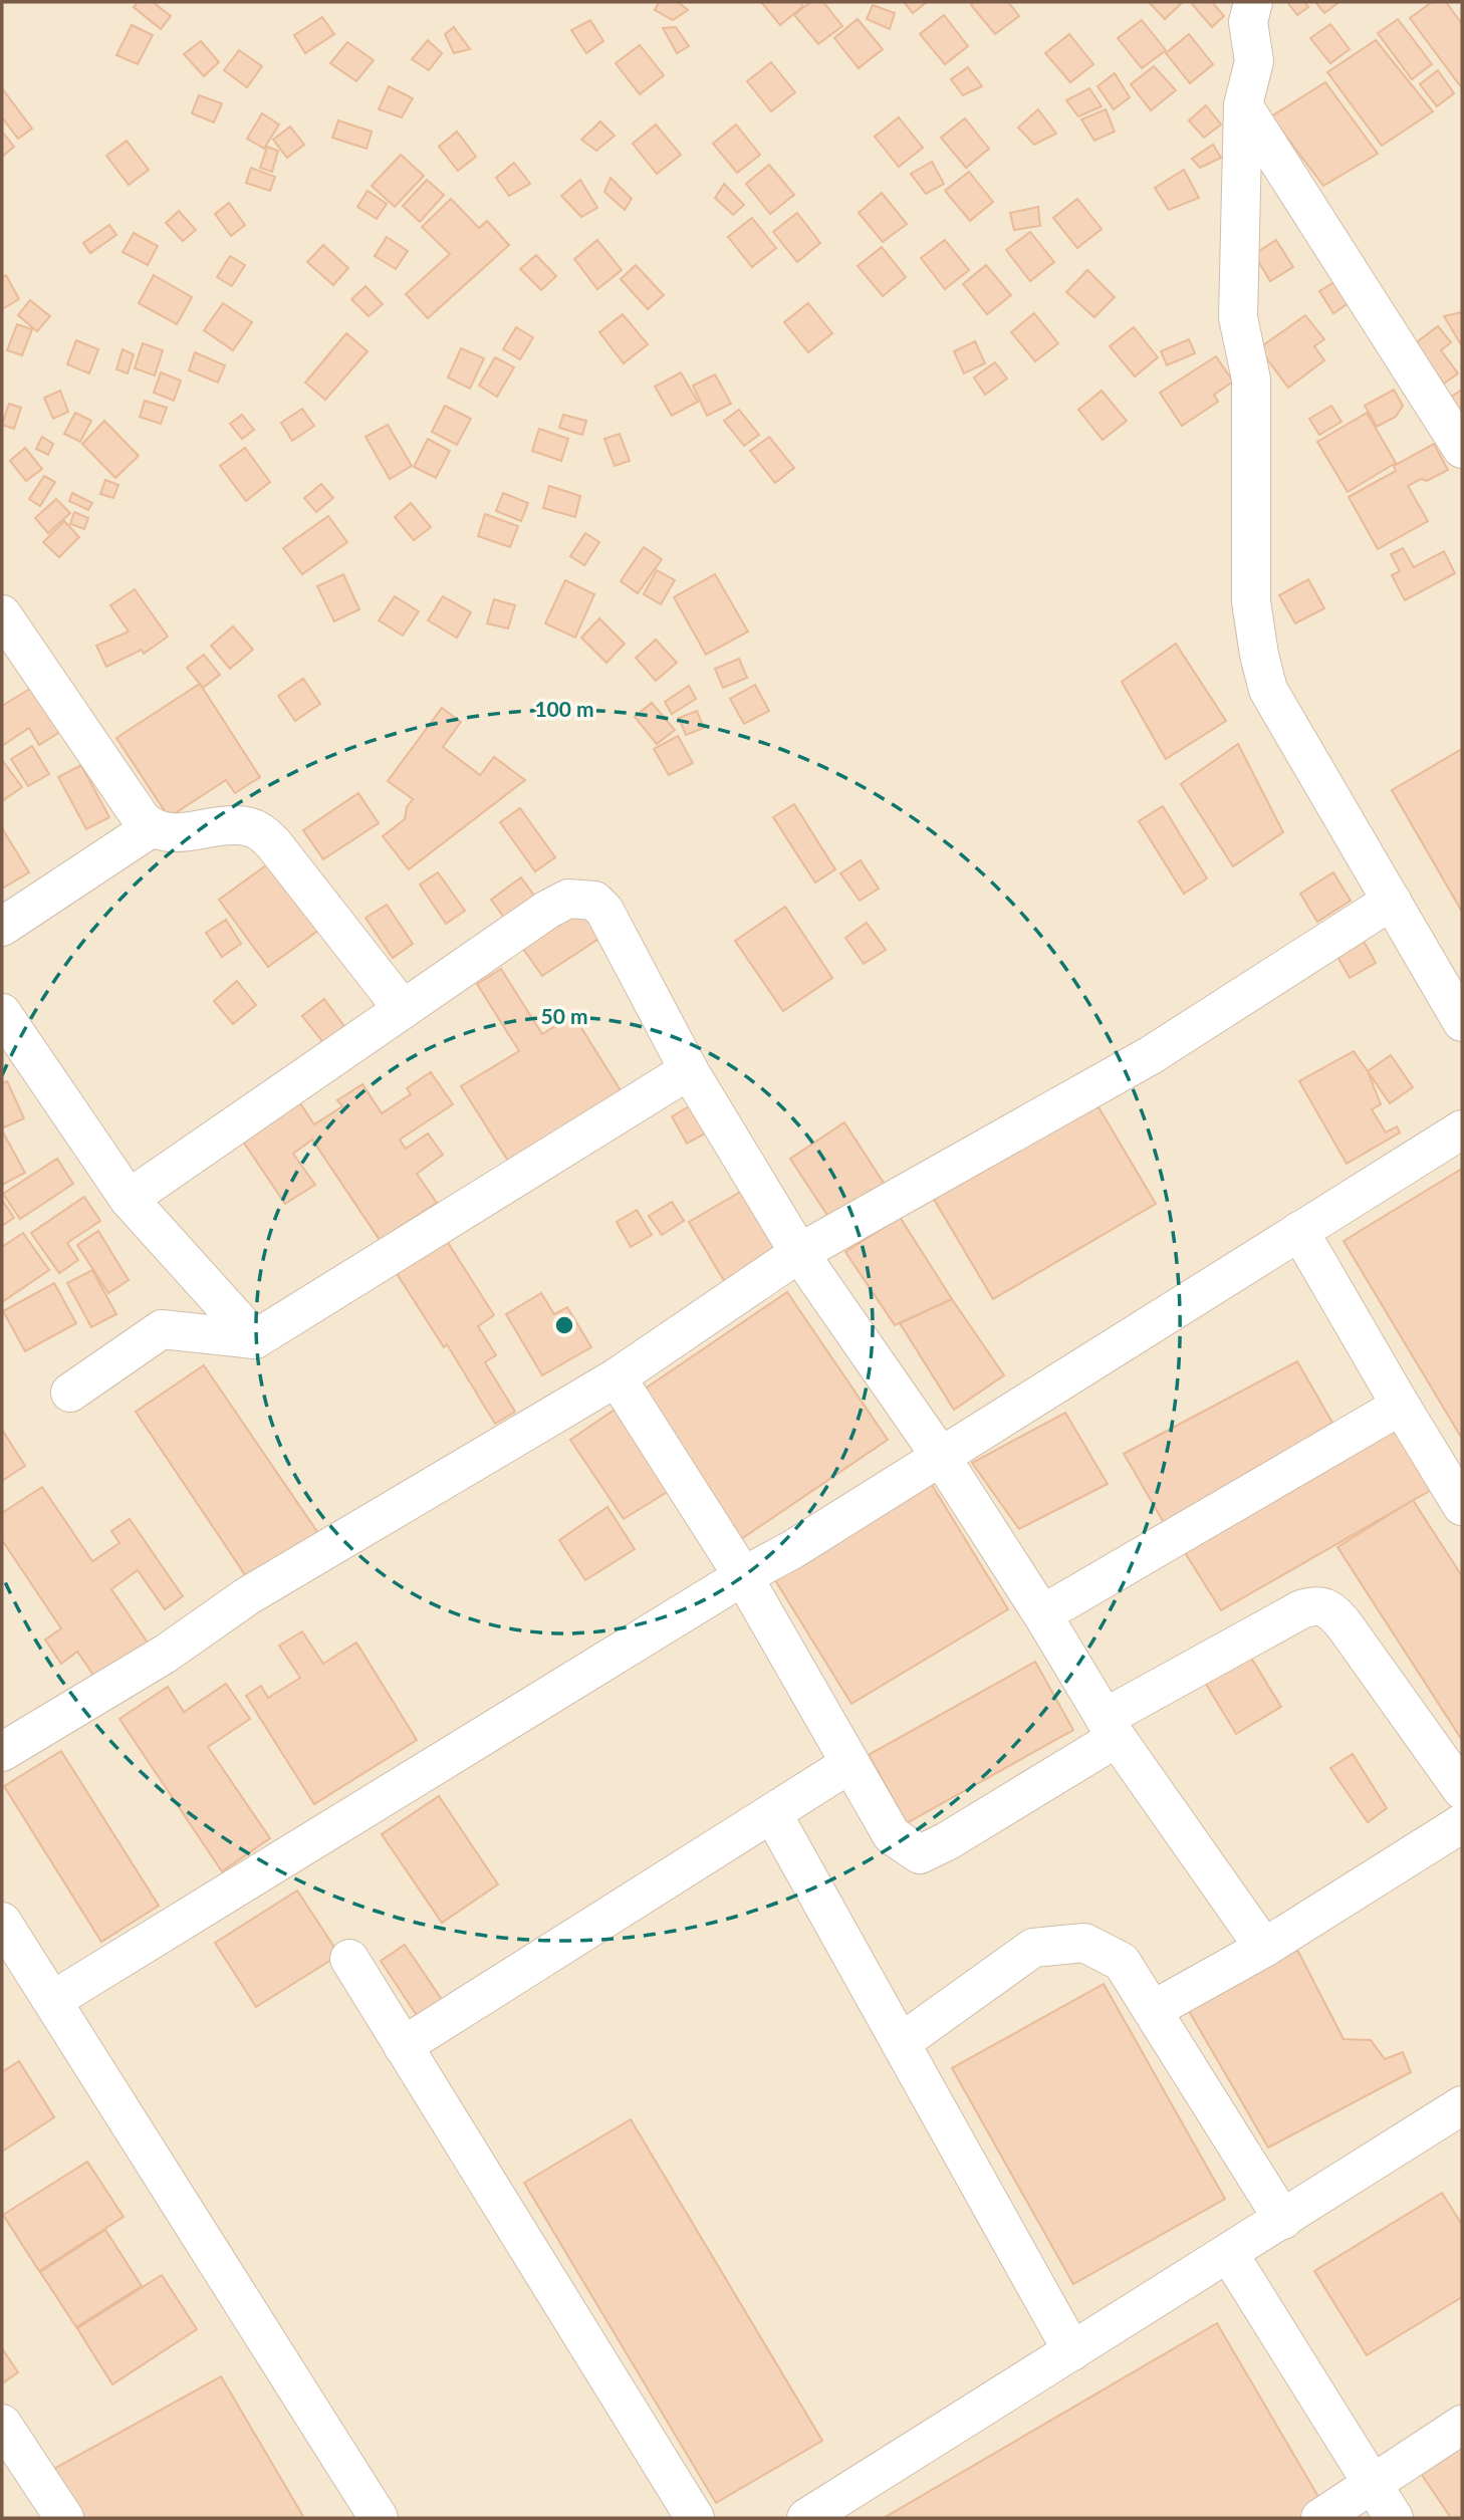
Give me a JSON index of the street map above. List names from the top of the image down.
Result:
{
  "rings": ["100 m", "50 m"]
}
